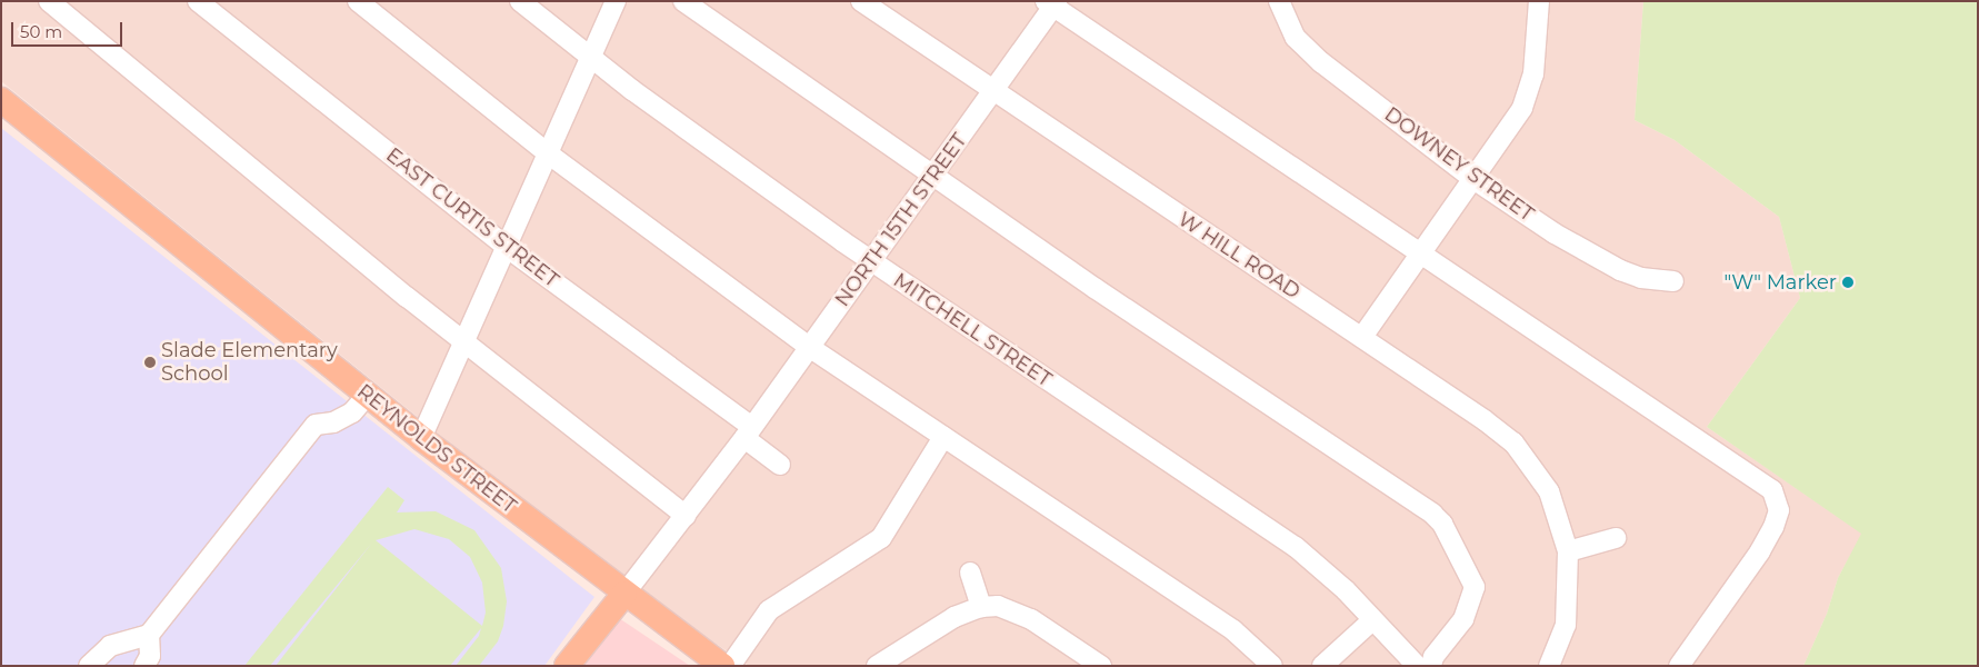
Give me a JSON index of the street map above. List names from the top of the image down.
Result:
{
  "streets": {
    "main road": ["NORTH 15TH STREET", "REYNOLDS STREET"],
    "street": [
      "DOWNEY STREET",
      "EAST CURTIS STREET",
      "W HILL ROAD",
      "MITCHELL STREET"
    ]
  },
  "crossings": [
    ["EAST CURTIS STREET", "NORTH 15TH STREET"],
    ["NORTH 15TH STREET", "W HILL ROAD"],
    ["NORTH 15TH STREET", "MITCHELL STREET"],
    ["NORTH 15TH STREET", "REYNOLDS STREET"]
  ],
  "places": ["\"W\" Marker", "Slade Elementary School"],
  "scale_bar": "50 m"
}
